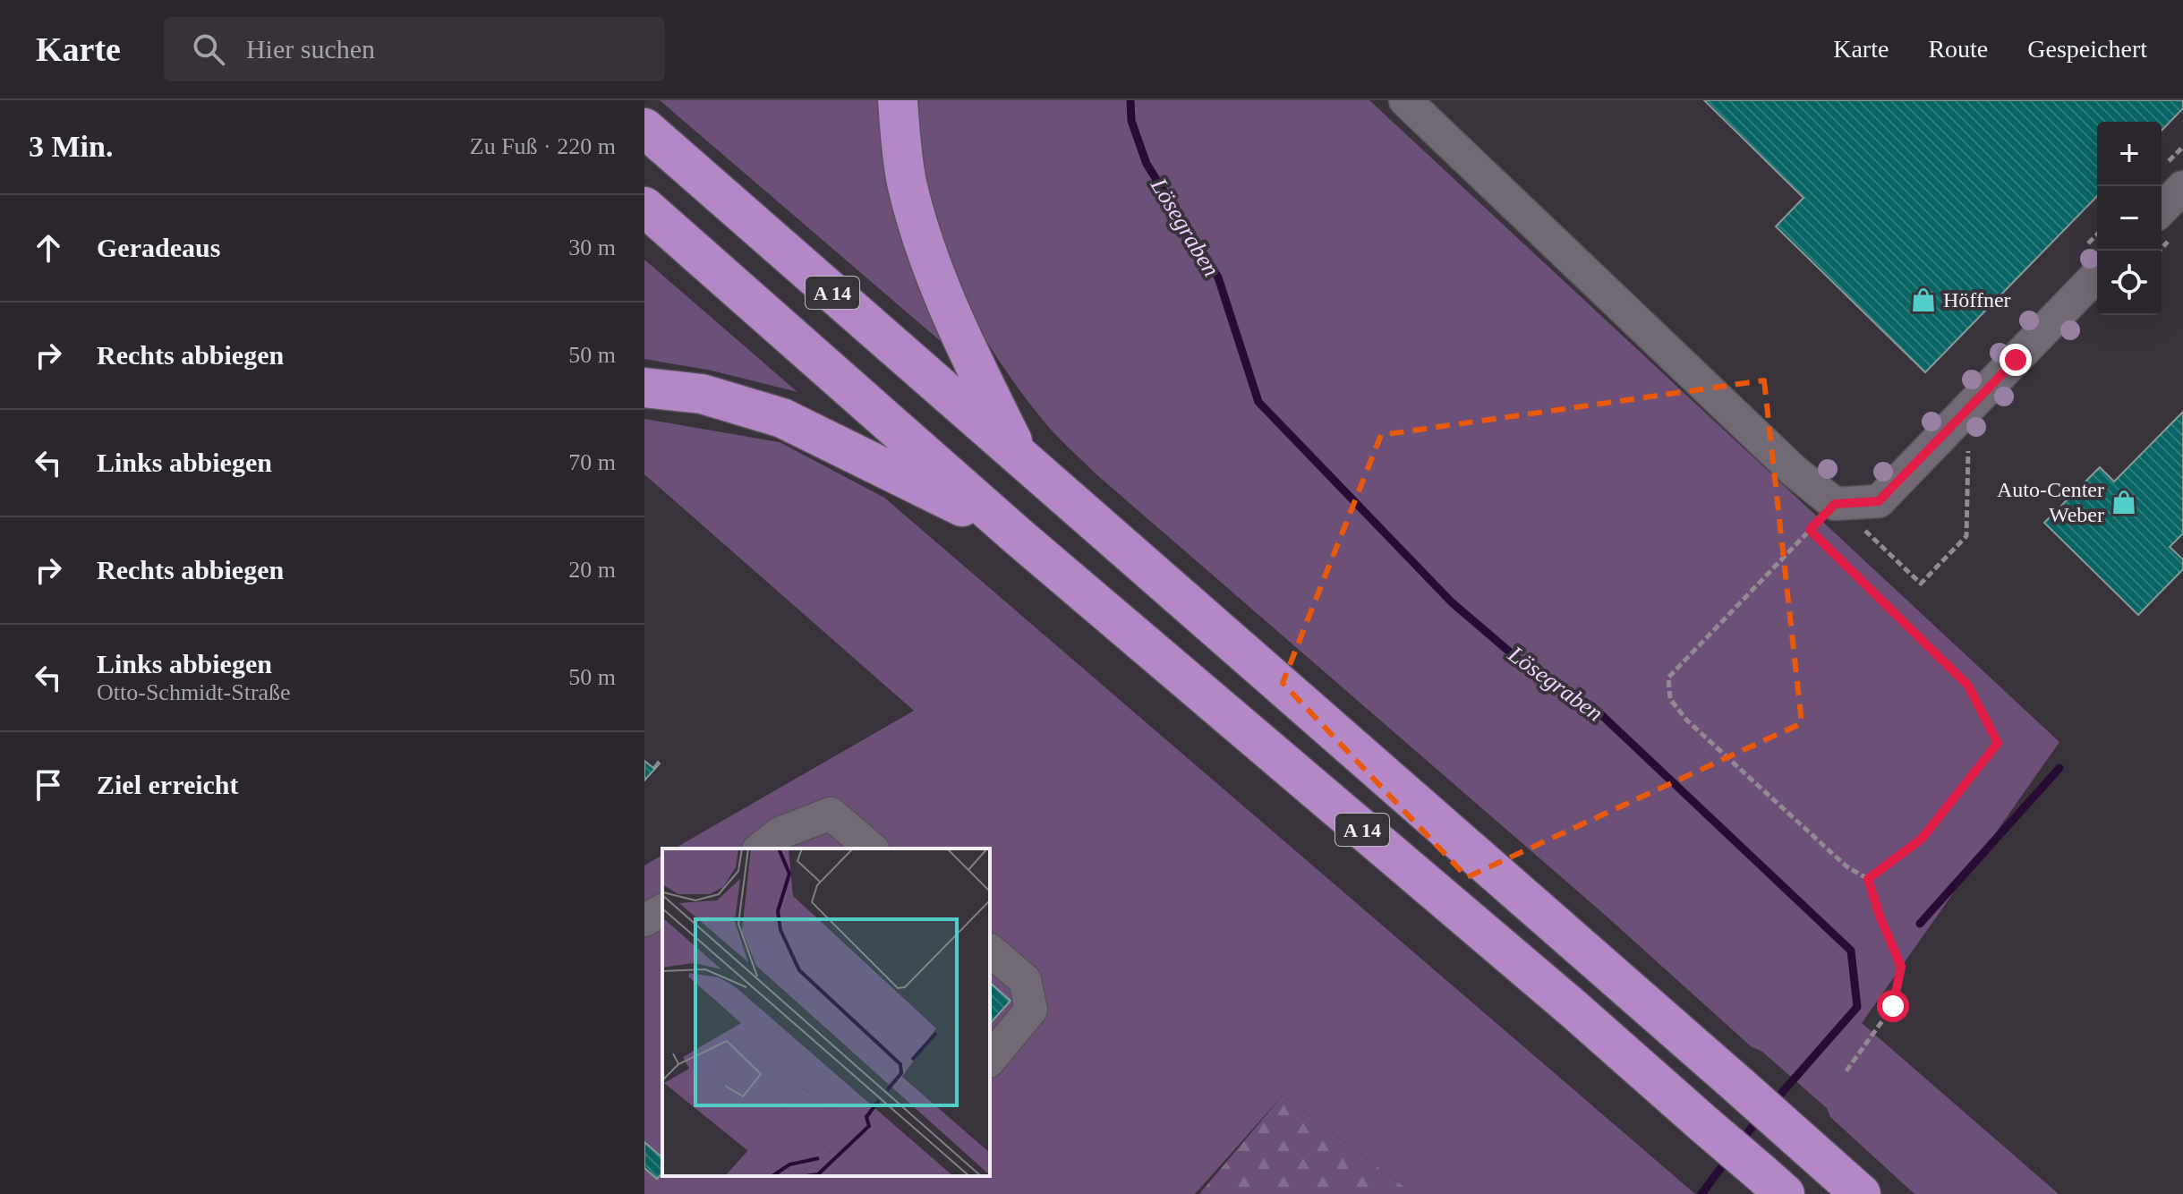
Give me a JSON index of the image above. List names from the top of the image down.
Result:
{
  "streets": {
    "highway": ["A 14"]
  },
  "water": ["Lösegraben"],
  "places": {
    "shop": ["Höffner", "Auto-Center Weber"]
  },
  "page": {
    "header": "Karte",
    "search": "Hier suchen",
    "nav": ["Karte", "Route", "Gespeichert"],
    "heading": ["3 Min.", "Zu Fuß · 220 m"],
    "map_buttons": ["+", "−"],
    "list": [
      ["Geradeaus", "30 m"],
      ["Rechts abbiegen", "50 m"],
      ["Links abbiegen", "70 m"],
      ["Rechts abbiegen", "20 m"],
      ["Links abbiegen", "Otto-Schmidt-Straße", "50 m"],
      "Ziel erreicht"
    ]
  }
}
